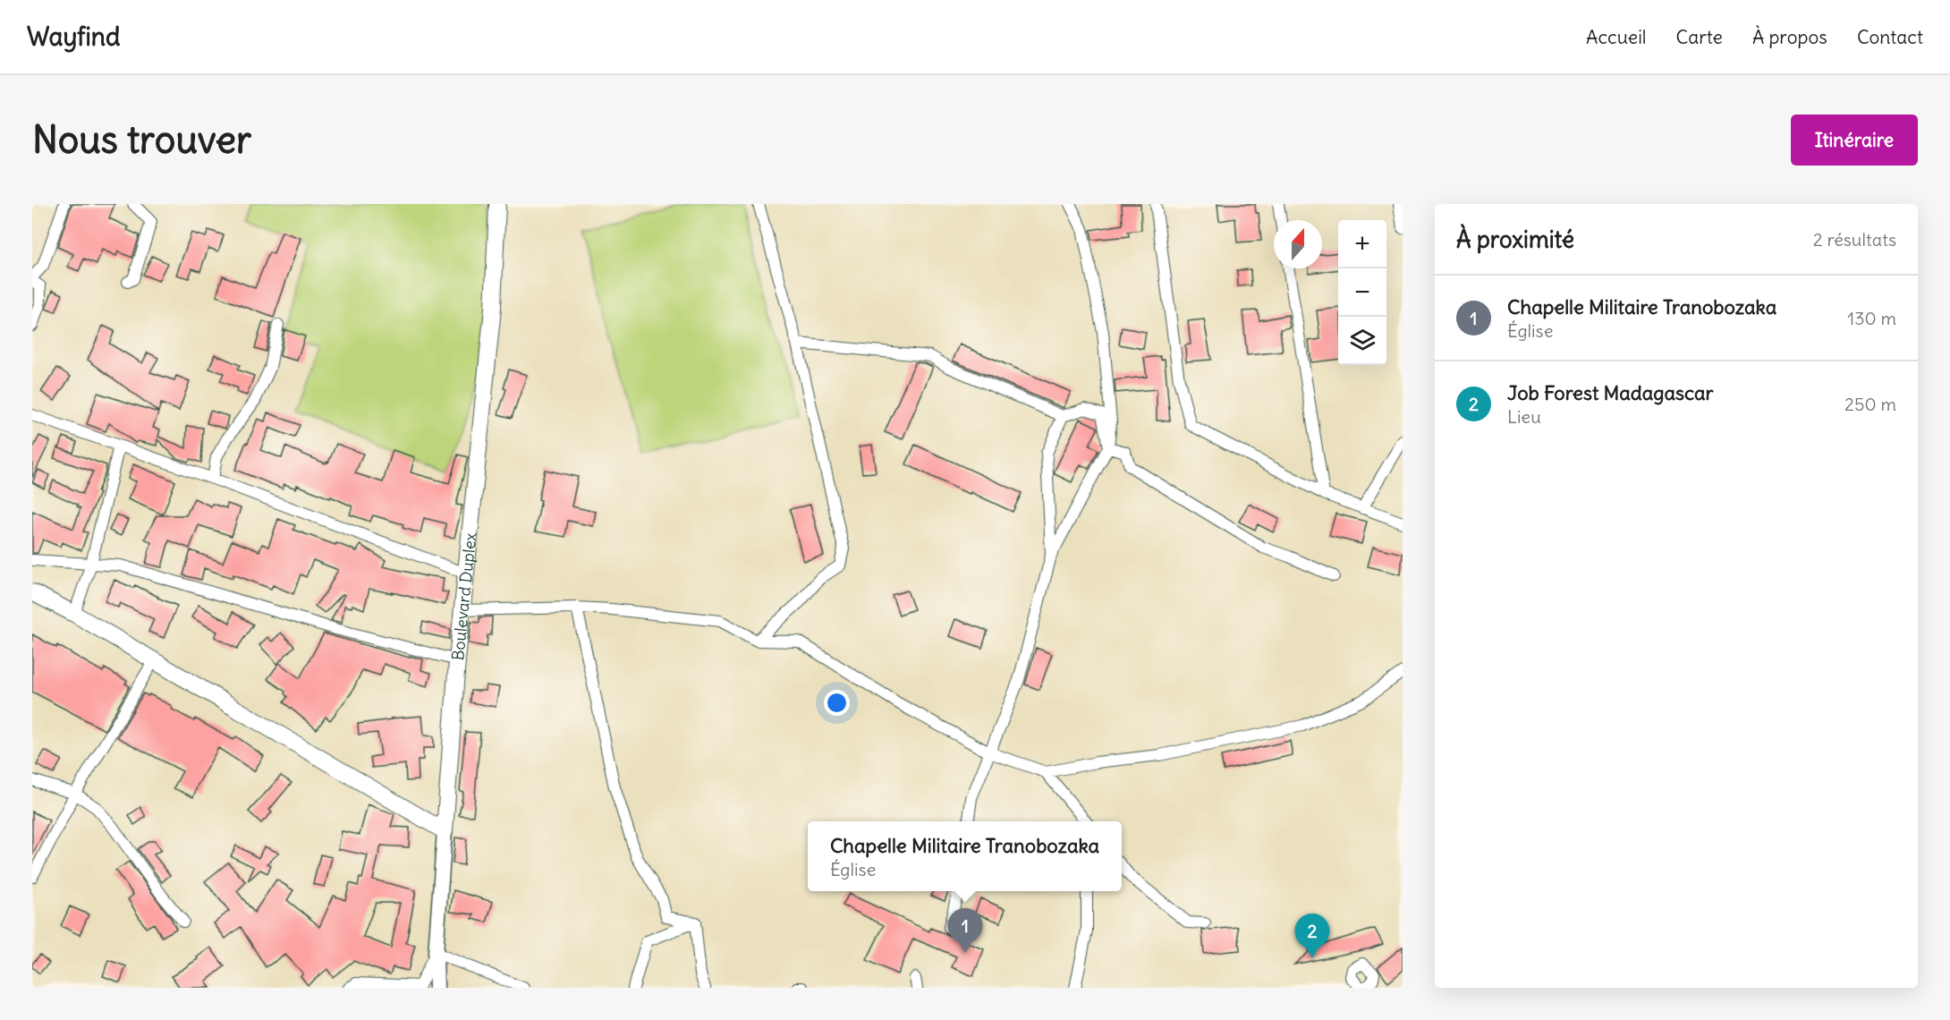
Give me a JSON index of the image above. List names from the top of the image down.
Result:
{
  "streets": {
    "main road": ["Boulevard Duplex"]
  },
  "north": "top",
  "page": {
    "header": "Wayfind",
    "nav": [
      "Accueil",
      "Carte",
      "À propos",
      "Contact"
    ],
    "buttons": "Itinéraire",
    "title": "Nous trouver",
    "heading": ["À proximité", "2 résultats"],
    "map_buttons": ["+", "−"],
    "list": [
      {
        "mark": "1",
        "name": "Chapelle Militaire Tranobozaka",
        "note": "Église",
        "value": "130 m"
      },
      {
        "mark": "2",
        "name": "Job Forest Madagascar",
        "note": "Lieu",
        "value": "250 m"
      }
    ],
    "popup": ["Chapelle Militaire Tranobozaka", "Église"],
    "pins": ["1", "2"]
  }
}
